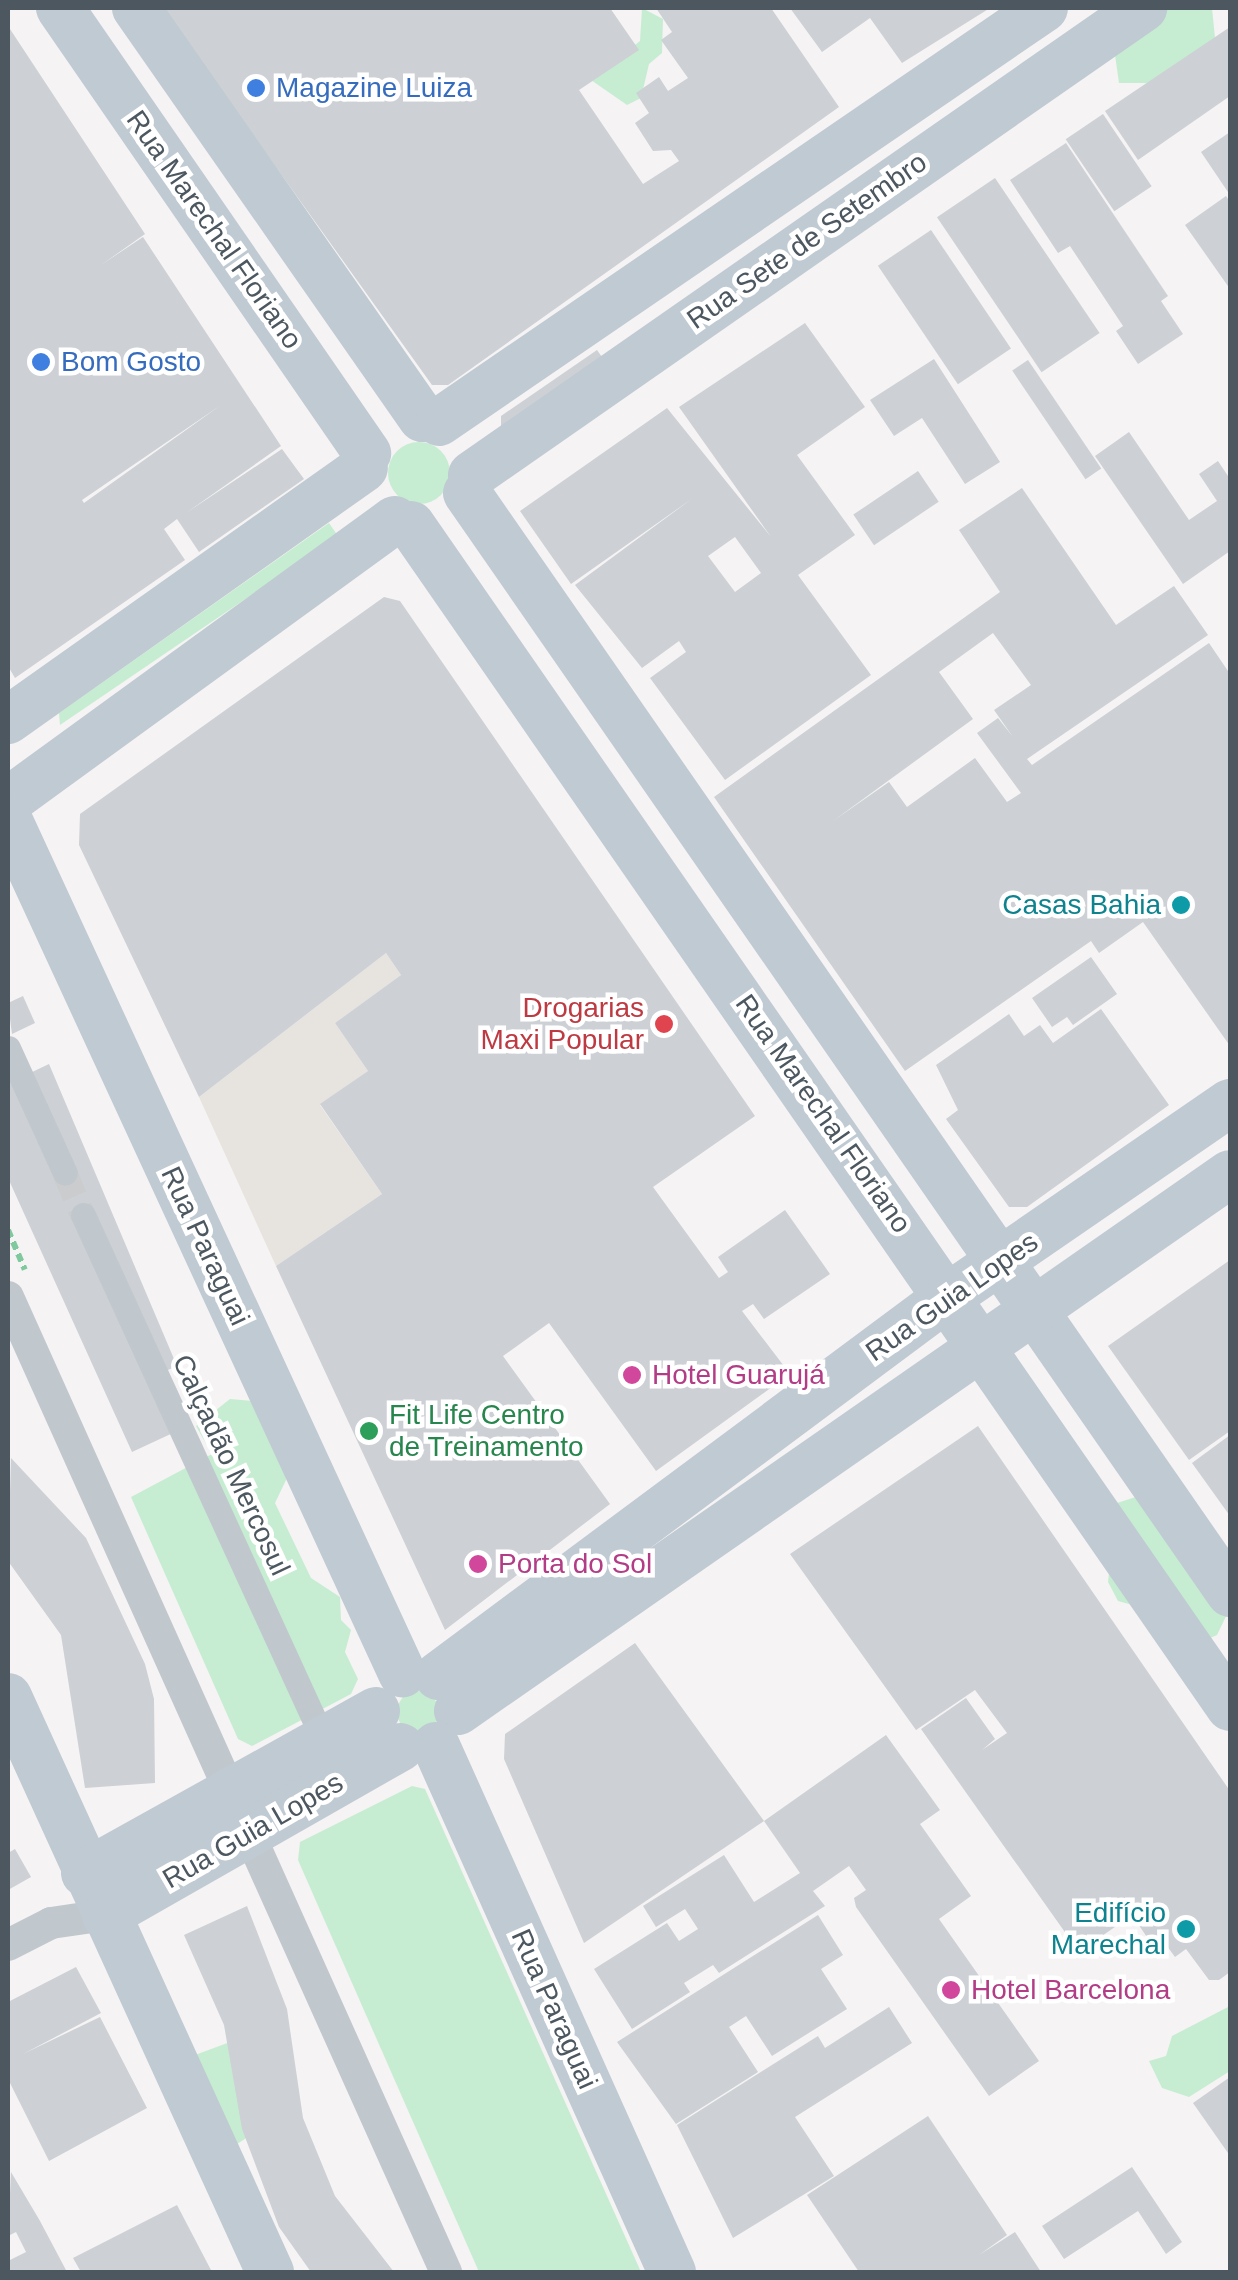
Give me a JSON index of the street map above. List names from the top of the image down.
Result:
{
  "streets": {
    "main road": [
      "Rua Marechal Floriano",
      "Rua Sete de Setembro",
      "Rua Paraguai",
      "Rua Guia Lopes"
    ],
    "street": ["Calçadão Mercosul"]
  },
  "crossings": [
    ["Rua Marechal Floriano", "Rua Sete de Setembro"],
    ["Rua Marechal Floriano", "Rua Guia Lopes"],
    ["Rua Paraguai", "Rua Guia Lopes"],
    ["Rua Guia Lopes", "Calçadão Mercosul"]
  ],
  "places": [
    "Magazine Luiza",
    "Bom Gosto",
    "Casas Bahia",
    "Drogarias Maxi Popular",
    "Hotel Guarujá",
    "Fit Life Centro de Treinamento",
    "Porta do Sol",
    "Edifício Marechal",
    "Hotel Barcelona"
  ]
}
